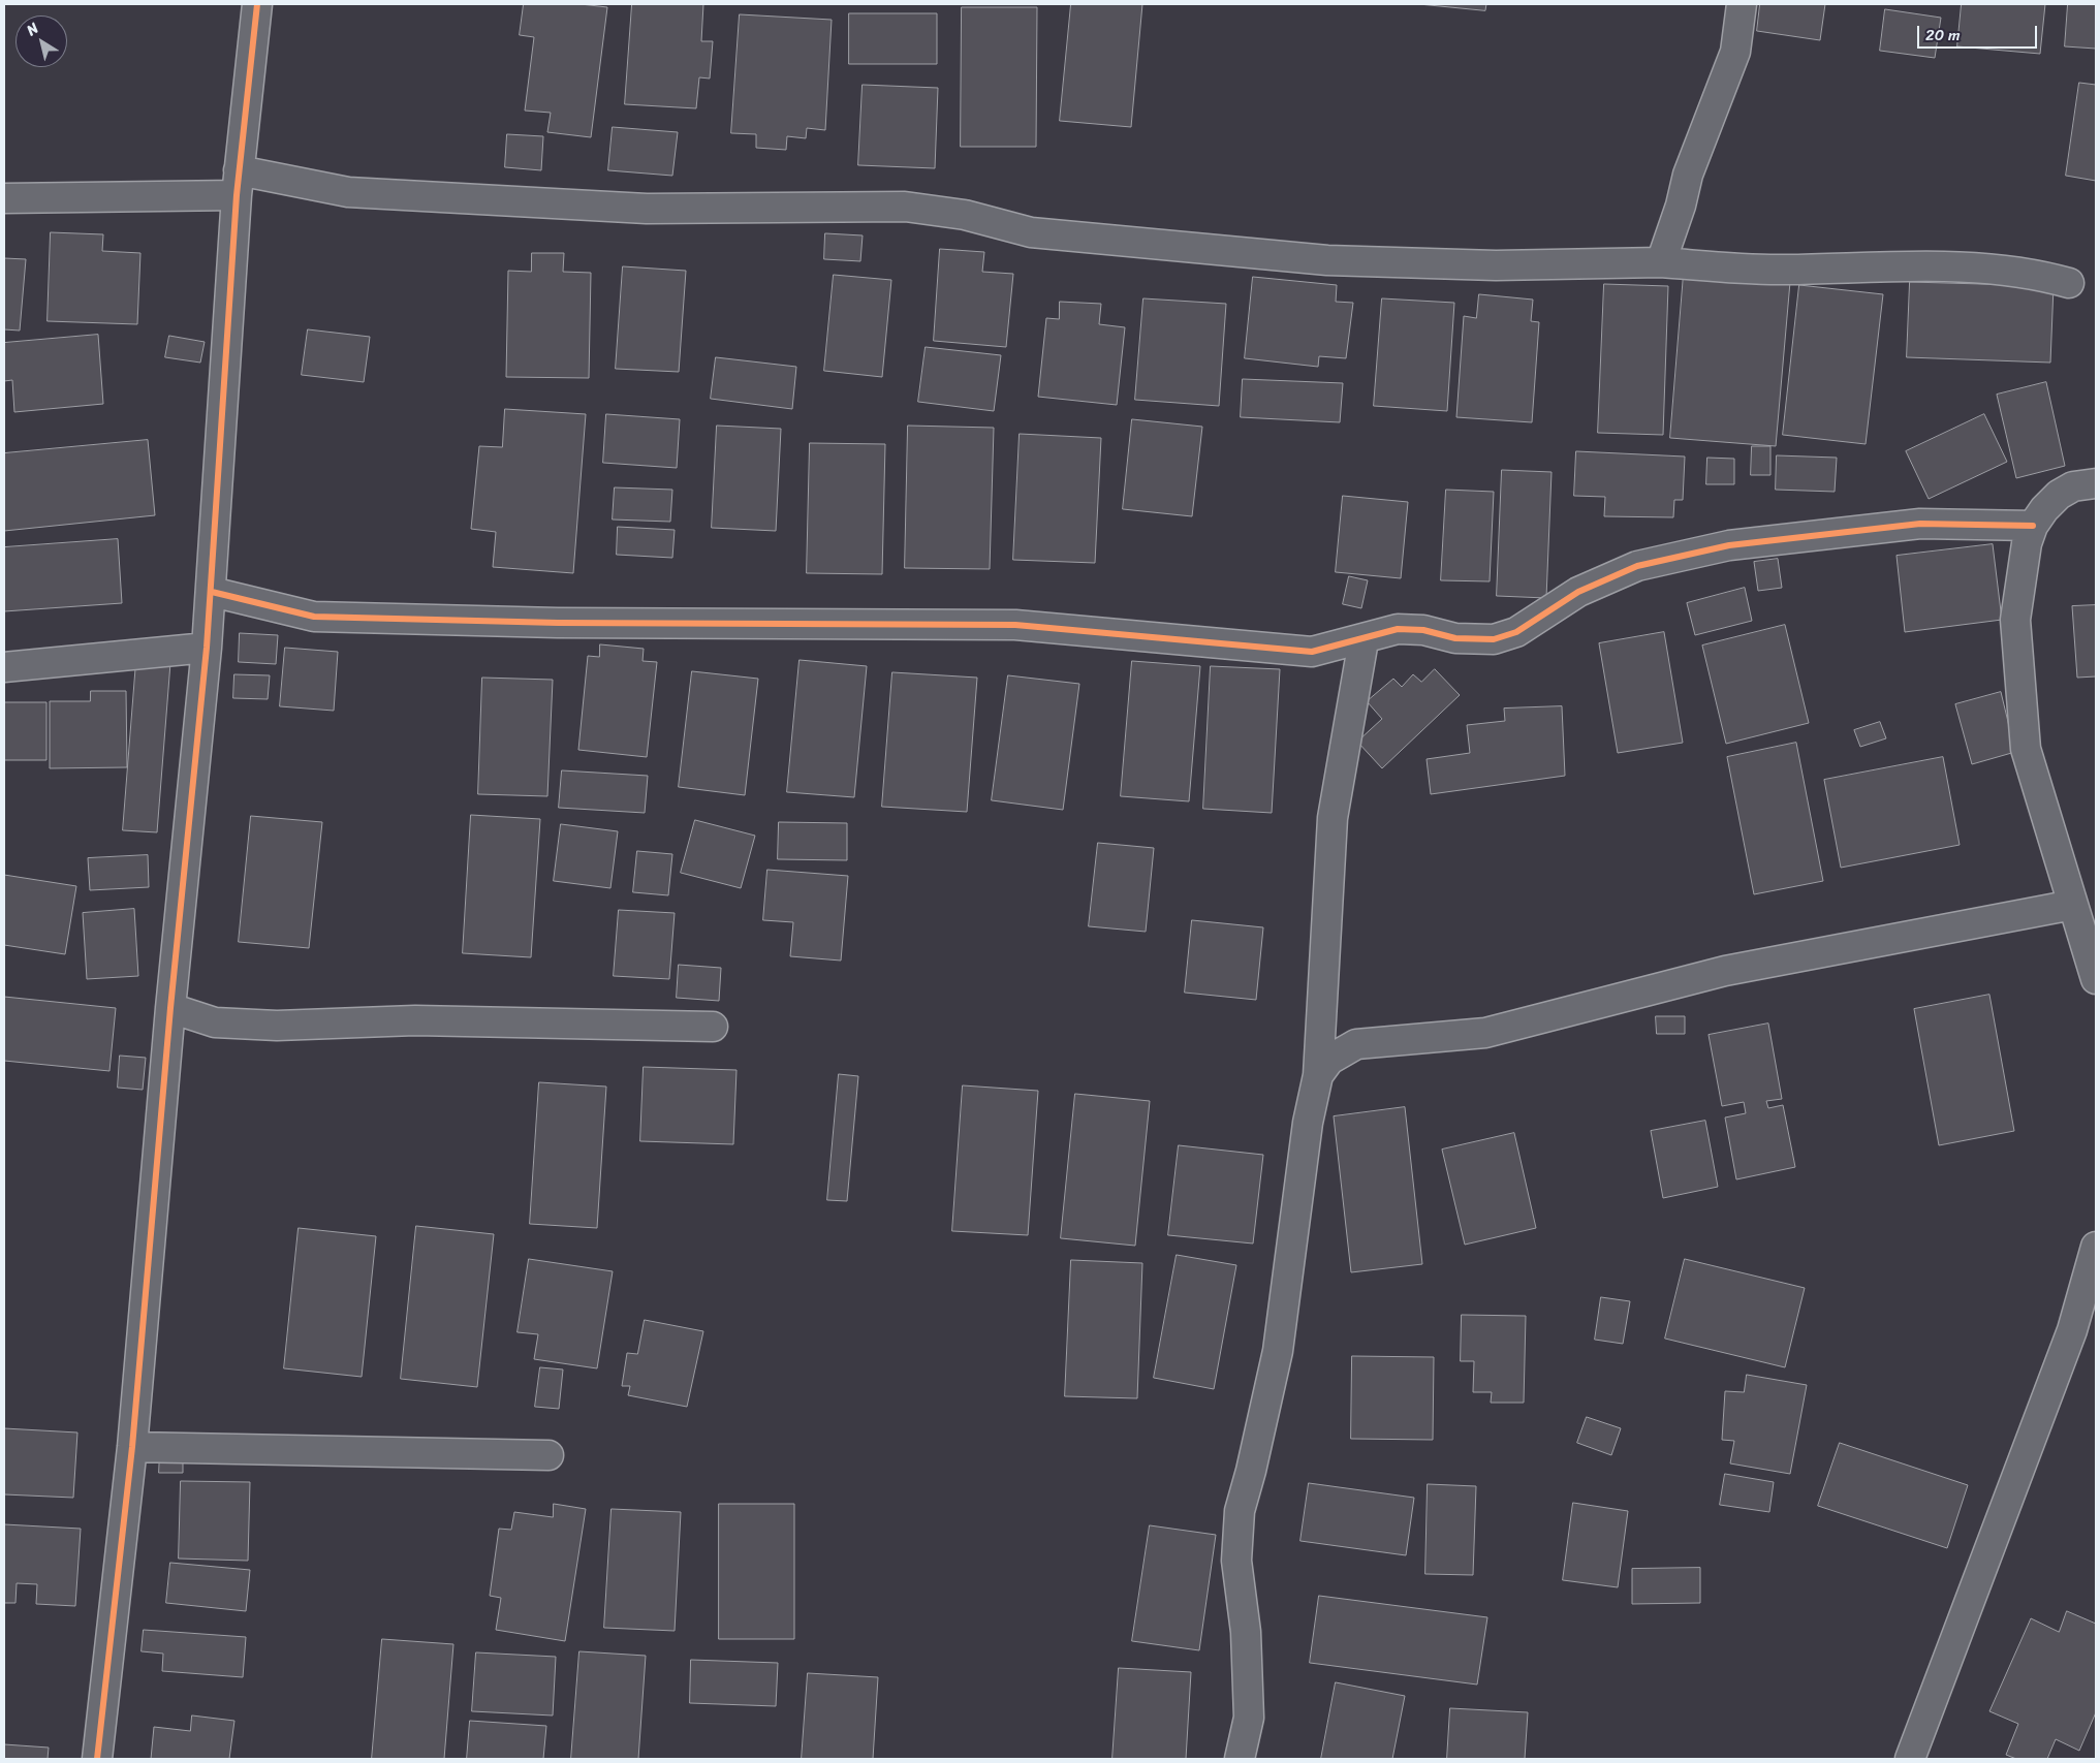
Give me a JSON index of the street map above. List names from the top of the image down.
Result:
{
  "scale_bar": "20 m",
  "north": "top left"
}
